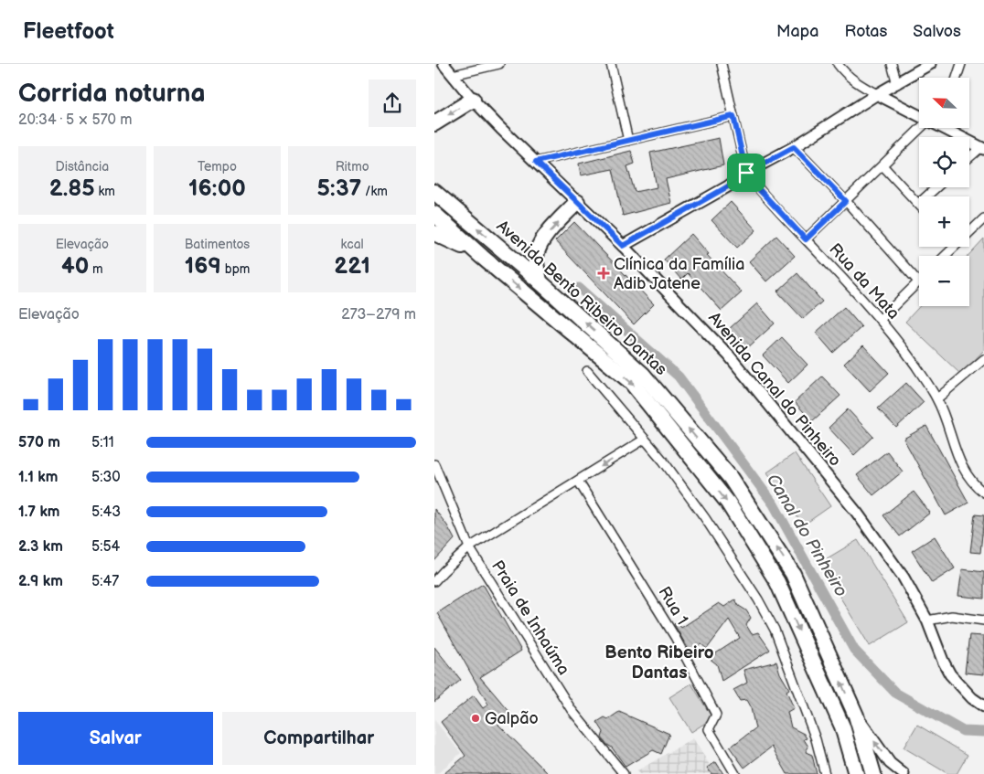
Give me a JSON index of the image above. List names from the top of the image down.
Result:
{
  "streets": {
    "highway": ["Avenida Bento Ribeiro Dantas"],
    "street": [
      "Rua da Mata",
      "Avenida Canal do Pinheiro",
      "Rua 1",
      "Praia de Inhaúma"
    ]
  },
  "districts": ["Bento Ribeiro Dantas"],
  "water": ["Canal do Pinheiro"],
  "places": {
    "health": ["Clínica da Família Adib Jatene"],
    "other": ["Galpão"]
  },
  "north": "top left",
  "page": {
    "header": "Fleetfoot",
    "nav": ["Mapa", "Rotas", "Salvos"],
    "heading": ["Corrida noturna", "20:34 · 5 × 570 m"],
    "map_buttons": ["+", "−"],
    "stats": [
      ["Distância", "2.85 km"],
      ["Tempo", "16:00"],
      ["Ritmo", "5:37 /km"],
      ["Elevação", "40 m"],
      ["Batimentos", "169 bpm"],
      ["kcal", "221"]
    ],
    "chart": ["Elevação", "273–279 m"],
    "list": [
      {
        "name": "570 m",
        "note": "5:11"
      },
      {
        "name": "1.1 km",
        "note": "5:30"
      },
      {
        "name": "1.7 km",
        "note": "5:43"
      },
      {
        "name": "2.3 km",
        "note": "5:54"
      },
      {
        "name": "2.9 km",
        "note": "5:47"
      }
    ],
    "buttons": ["Salvar", "Compartilhar"]
  }
}
